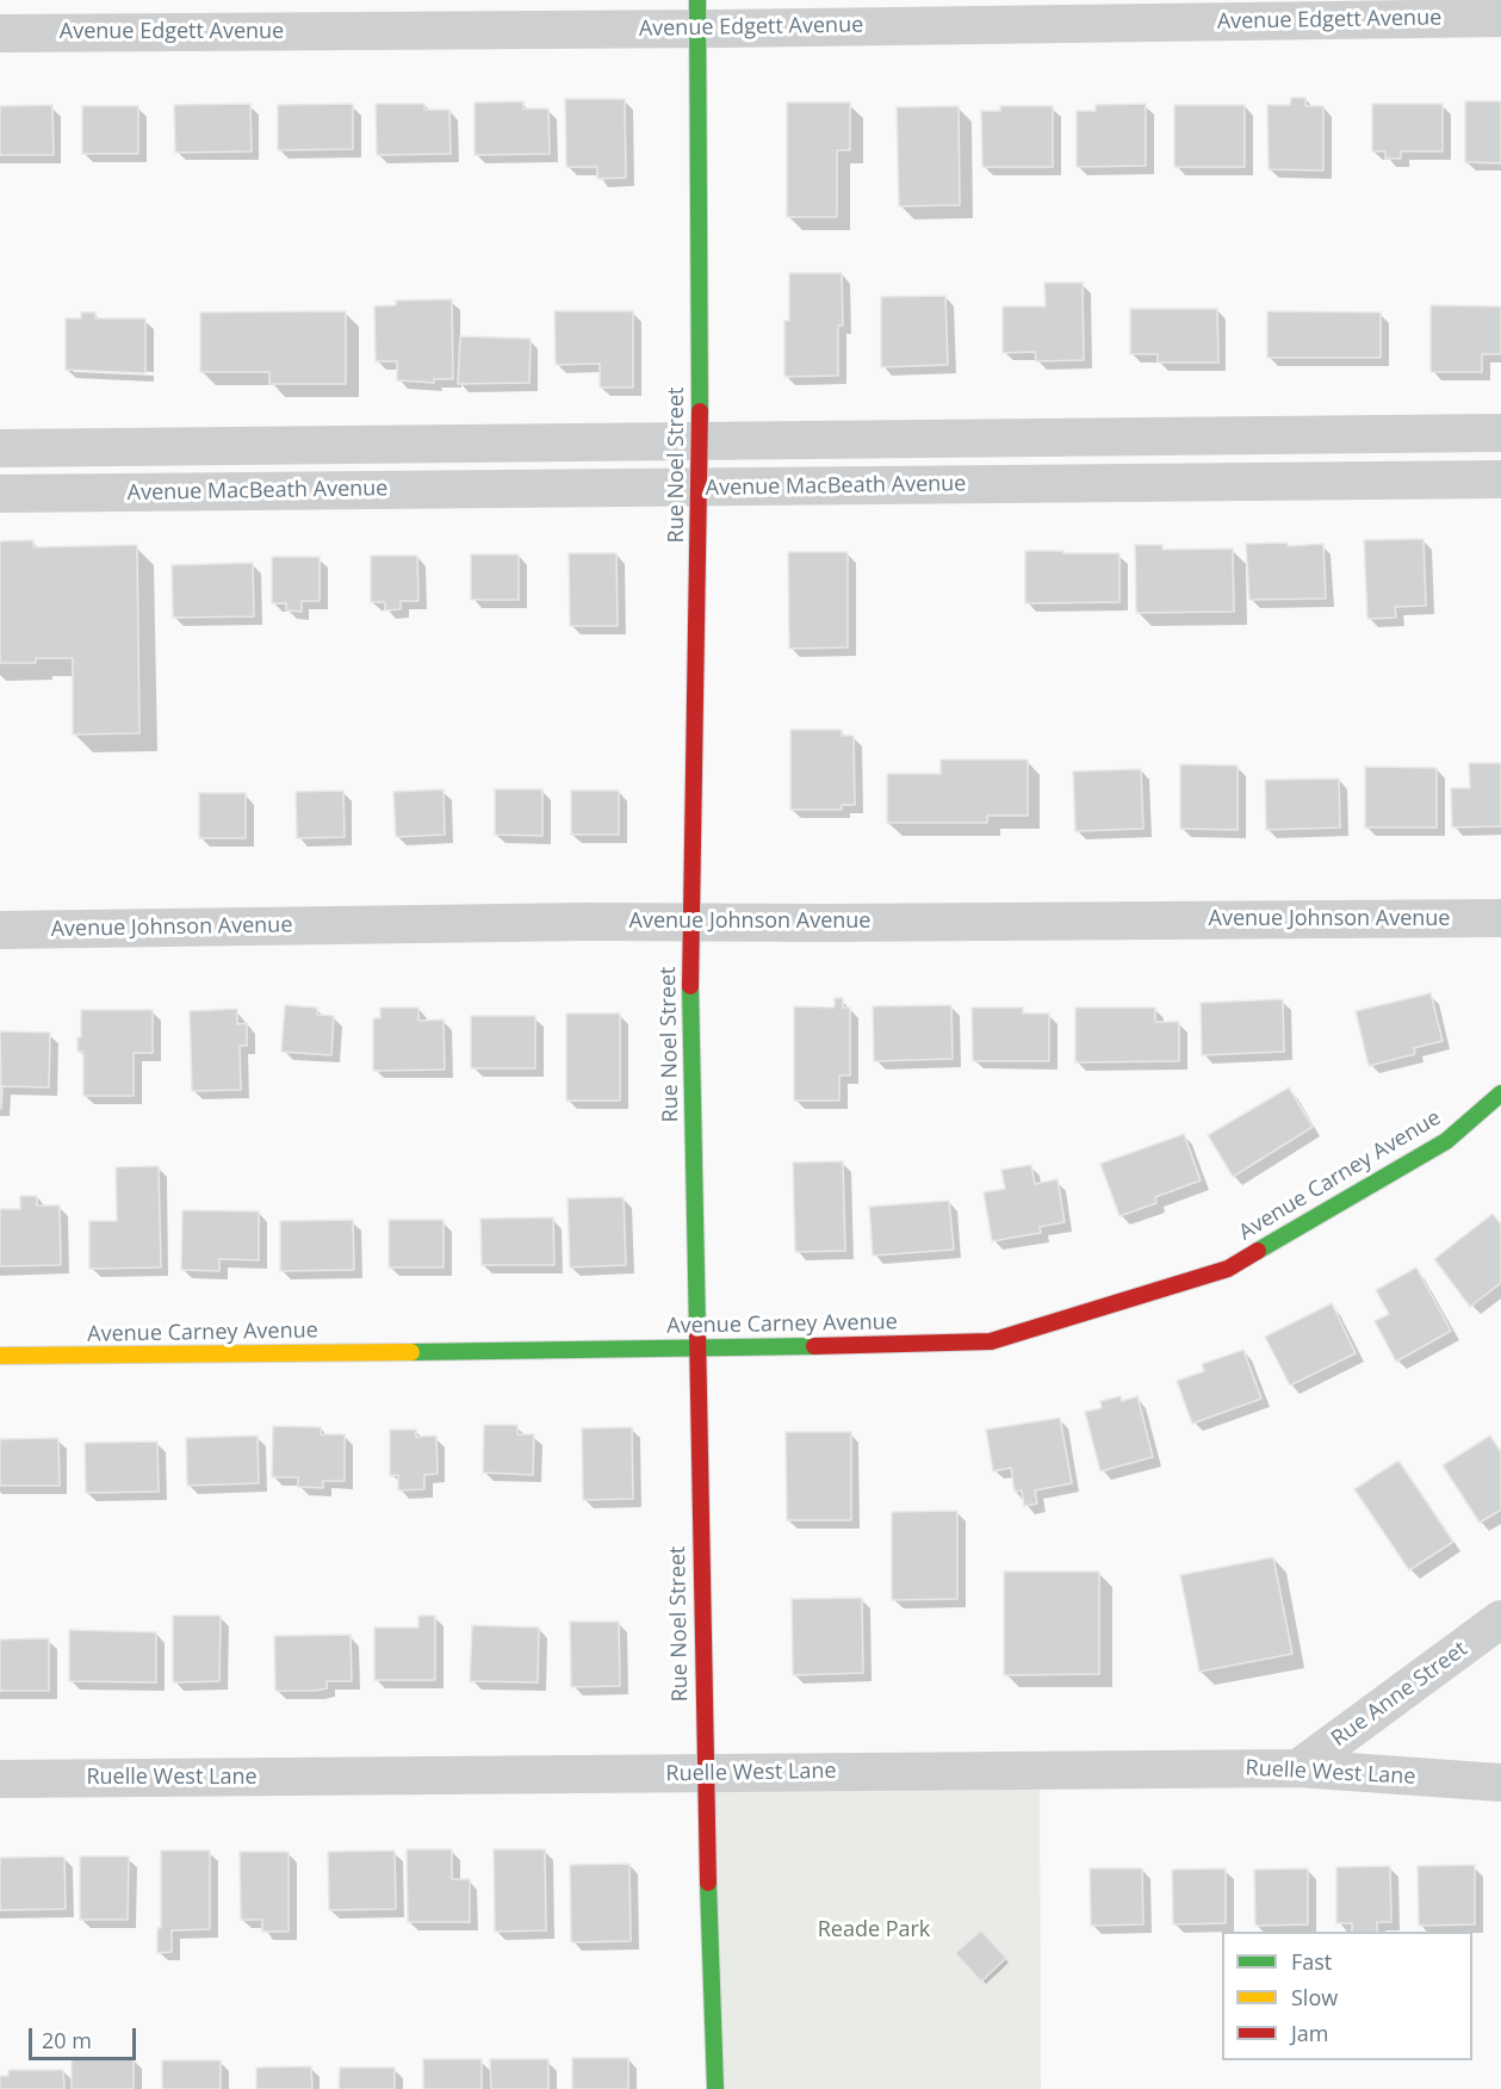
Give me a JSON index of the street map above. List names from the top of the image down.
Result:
{
  "streets": {
    "street": [
      "Avenue Edgett Avenue",
      "Rue Noel Street",
      "Avenue MacBeath Avenue",
      "Avenue Johnson Avenue",
      "Avenue Carney Avenue",
      "Rue Anne Street",
      "Ruelle West Lane"
    ]
  },
  "crossings": [
    ["Avenue Edgett Avenue", "Rue Noel Street"],
    ["Rue Noel Street", "Avenue MacBeath Avenue"],
    ["Rue Noel Street", "Avenue Johnson Avenue"],
    ["Rue Noel Street", "Avenue Carney Avenue"],
    ["Rue Noel Street", "Ruelle West Lane"],
    ["Rue Anne Street", "Ruelle West Lane"]
  ],
  "parks": ["Reade Park"],
  "legend": ["Fast", "Slow", "Jam"],
  "scale_bar": "20 m"
}
